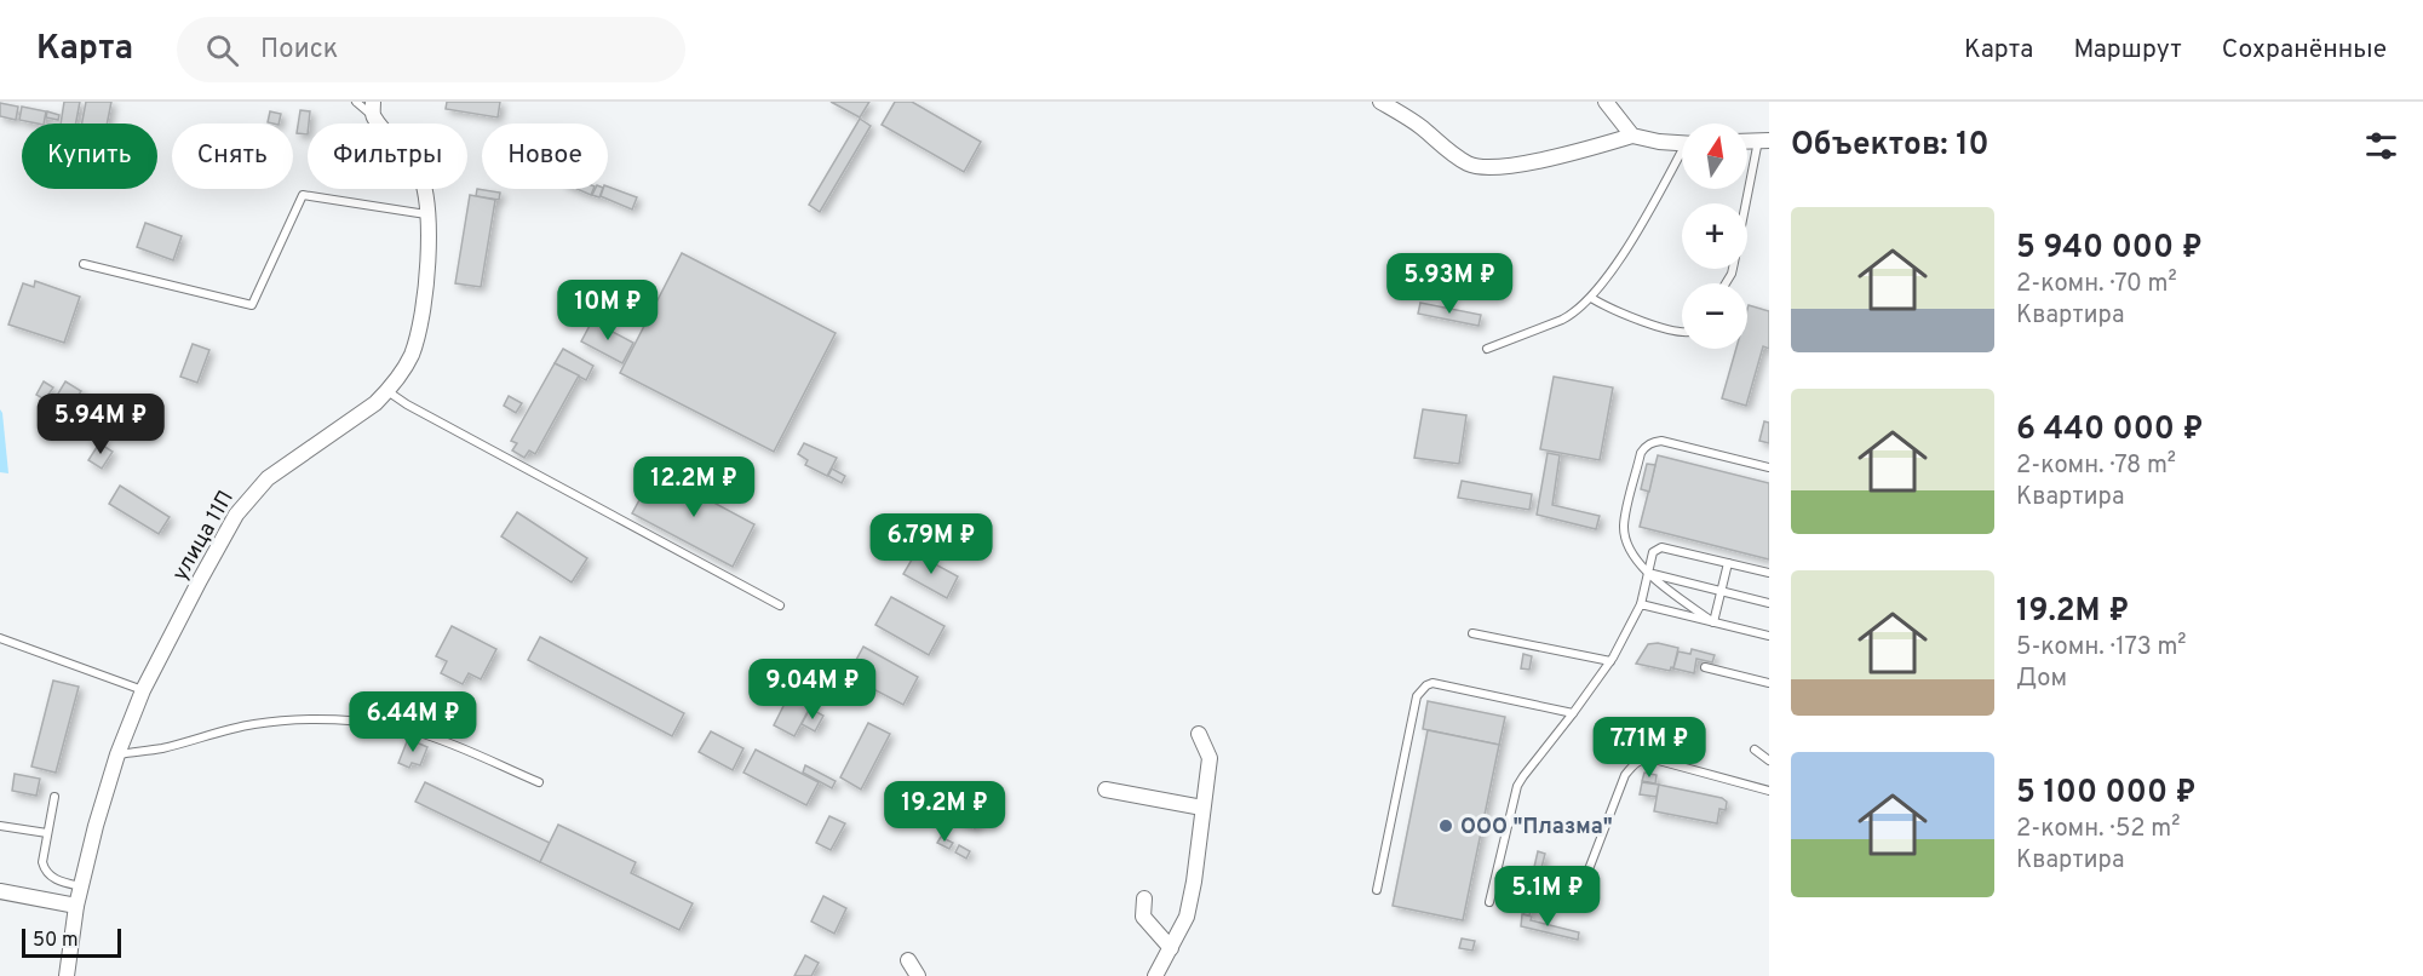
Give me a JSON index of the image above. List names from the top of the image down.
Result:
{
  "streets": {
    "street": ["улица 11П"]
  },
  "places": ["ООО \"Плазма\""],
  "scale_bar": "50 m",
  "north": "top",
  "page": {
    "header": "Карта",
    "search": "Поиск",
    "nav": ["Карта", "Маршрут", "Сохранённые"],
    "heading": "Объектов: 10",
    "map_buttons": ["+", "−"],
    "chip": [
      "Купить",
      "Снять",
      "Фильтры",
      "Новое"
    ],
    "list": [
      {
        "name": "5 940 000 ₽",
        "note": "2-комн. · 70 m² · Квартира"
      },
      {
        "name": "6 440 000 ₽",
        "note": "2-комн. · 78 m² · Квартира"
      },
      {
        "name": "19.2M ₽",
        "note": "5-комн. · 173 m² · Дом"
      },
      {
        "name": "5 100 000 ₽",
        "note": "2-комн. · 52 m² · Квартира"
      }
    ],
    "price": [
      "5.93M ₽",
      "10M ₽",
      "5.94M ₽",
      "12.2M ₽",
      "6.79M ₽",
      "9.04M ₽",
      "6.44M ₽",
      "7.71M ₽",
      "19.2M ₽",
      "5.1M ₽"
    ],
    "scale": "50 m"
  }
}
